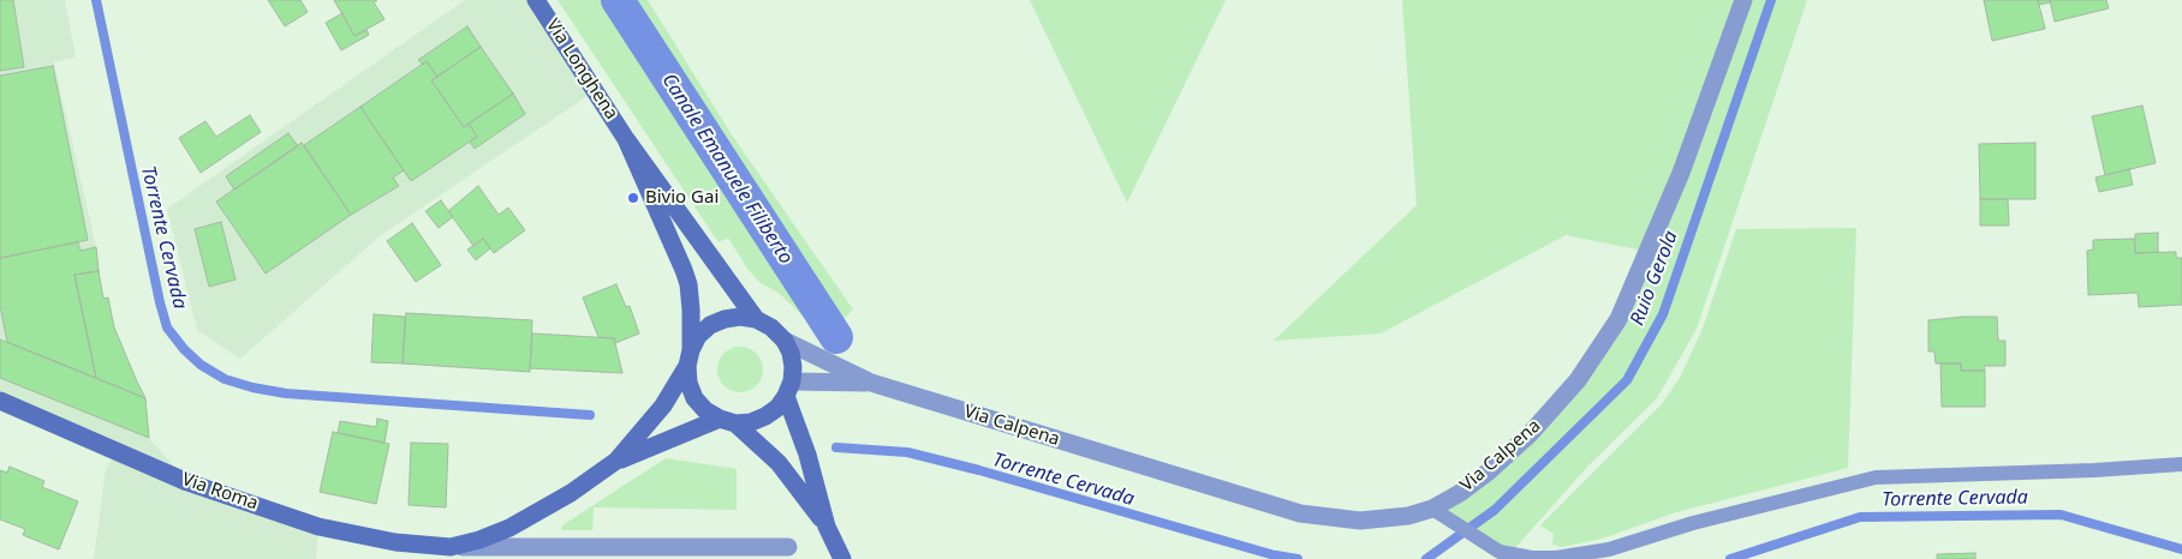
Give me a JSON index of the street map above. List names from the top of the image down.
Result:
{
  "streets": {
    "street": ["Via Longhena", "Via Calpena", "Via Roma"]
  },
  "crossings": [
    ["Via Longhena", "Via Calpena"],
    ["Via Longhena", "Via Roma"],
    ["Via Calpena", "Via Roma"]
  ],
  "water": ["Canale Emanuele Filiberto", "Torrente Cervada", "Ruio Gerola"],
  "places": ["Bivio Gai"]
}
